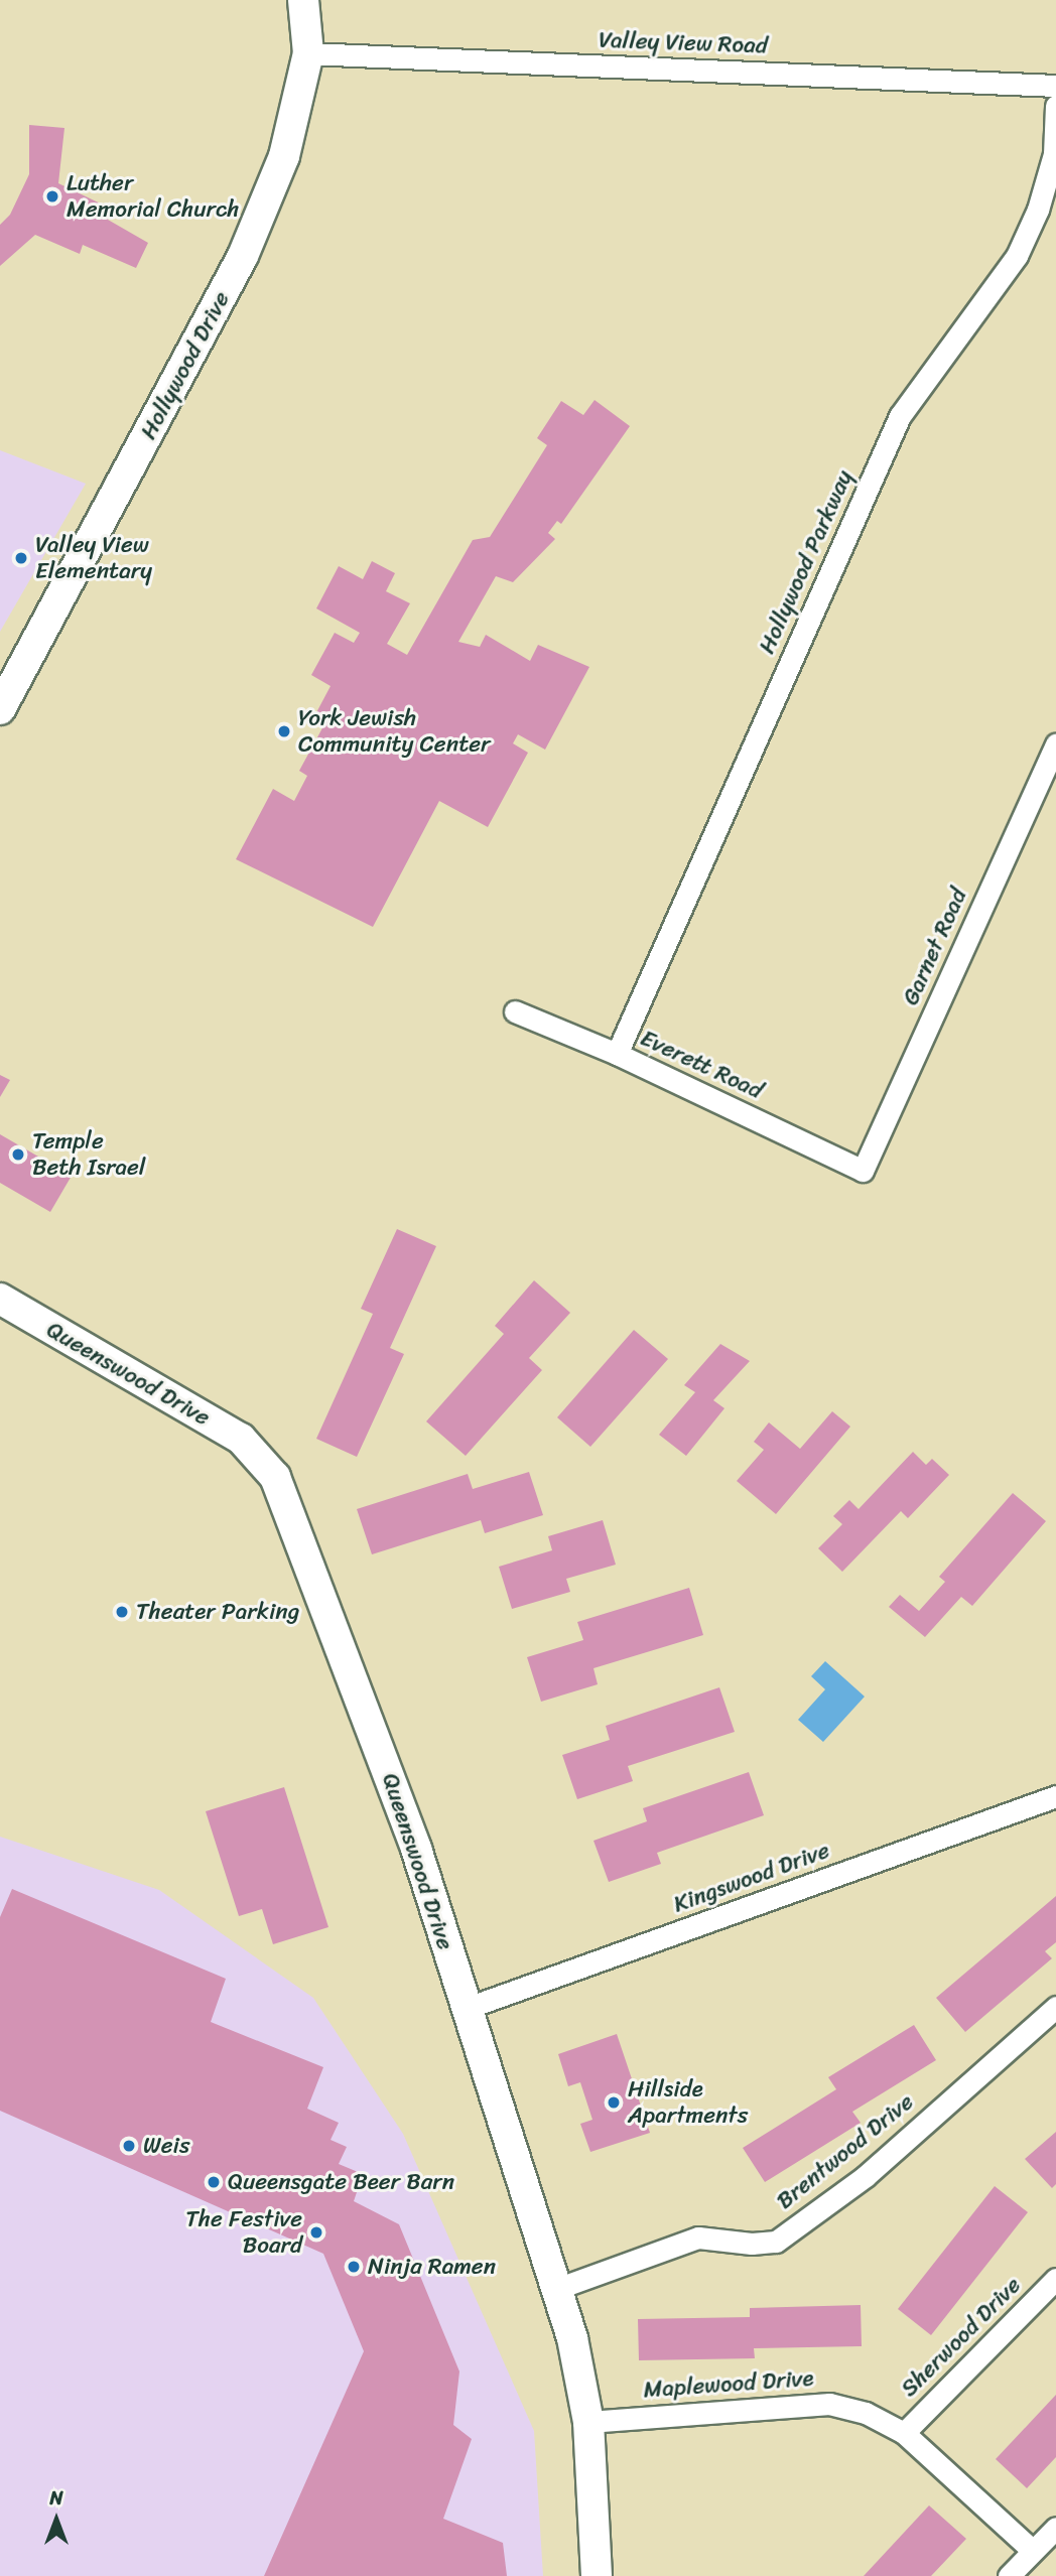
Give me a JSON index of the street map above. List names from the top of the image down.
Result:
{
  "streets": {
    "street": [
      "Valley View Road",
      "Hollywood Drive",
      "Hollywood Parkway",
      "Garnet Road",
      "Everett Road",
      "Queenswood Drive",
      "Kingswood Drive",
      "Brentwood Drive",
      "Sherwood Drive",
      "Maplewood Drive"
    ]
  },
  "crossings": [
    ["Valley View Road", "Hollywood Drive"],
    ["Hollywood Parkway", "Everett Road"],
    ["Garnet Road", "Everett Road"],
    ["Queenswood Drive", "Kingswood Drive"],
    ["Queenswood Drive", "Brentwood Drive"],
    ["Queenswood Drive", "Maplewood Drive"],
    ["Sherwood Drive", "Maplewood Drive"]
  ],
  "places": [
    "Luther Memorial Church",
    "Valley View Elementary",
    "York Jewish Community Center",
    "Temple Beth Israel",
    "Theater Parking",
    "Hillside Apartments",
    "Weis",
    "Queensgate Beer Barn",
    "The Festive Board",
    "Ninja Ramen"
  ],
  "north": "top"
}
